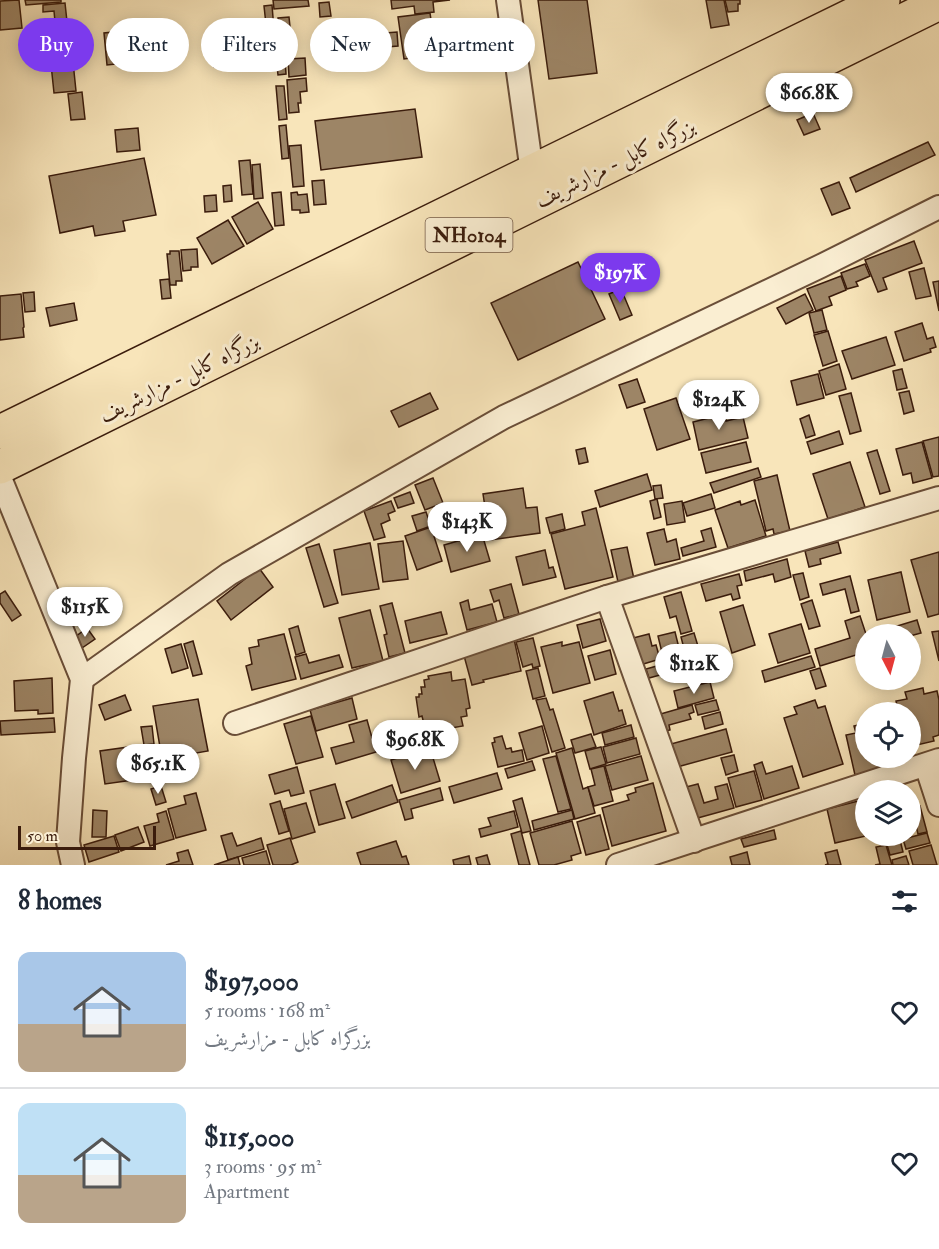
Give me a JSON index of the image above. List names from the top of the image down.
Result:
{
  "streets": {
    "highway": ["بزرگراه کابل - مزارشریف", "NH0104"]
  },
  "scale_bar": "50 m",
  "north": "bottom",
  "page": {
    "chip": [
      "Buy",
      "Rent",
      "Filters",
      "New",
      "Apartment"
    ],
    "price": [
      "$66.8K",
      "$197K",
      "$124K",
      "$143K",
      "$115K",
      "$112K",
      "$96.8K",
      "$65.1K"
    ],
    "scale": "50 m",
    "heading": "8 homes",
    "list": [
      {
        "name": "$197,000",
        "note": "5 rooms · 168 m² · بزرگراه کابل - مزارشریف"
      },
      {
        "name": "$115,000",
        "note": "3 rooms · 95 m² · Apartment"
      }
    ]
  }
}
